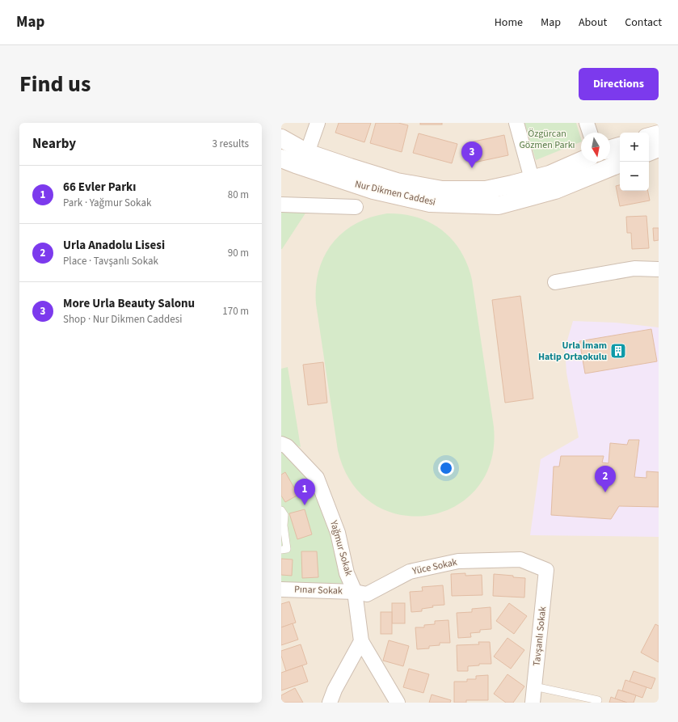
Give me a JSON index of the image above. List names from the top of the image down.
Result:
{
  "streets": {
    "main road": ["Nur Dikmen Caddesi"],
    "street": [
      "Yağmur Sokak",
      "Yüce Sokak",
      "Pınar Sokak",
      "Tavşanlı Sokak"
    ]
  },
  "crossings": [
    ["Yağmur Sokak", "Yüce Sokak"],
    ["Yağmur Sokak", "Pınar Sokak"],
    ["Yüce Sokak", "Pınar Sokak"],
    ["Yüce Sokak", "Tavşanlı Sokak"]
  ],
  "parks": ["Özgürcan Gözmen Parkı"],
  "places": {
    "building": ["Urla İmam Hatip Ortaokulu"]
  },
  "north": "bottom",
  "page": {
    "header": "Map",
    "nav": [
      "Home",
      "Map",
      "About",
      "Contact"
    ],
    "title": "Find us",
    "buttons": "Directions",
    "heading": ["Nearby", "3 results"],
    "map_buttons": ["+", "−"],
    "pins": ["3", "2", "1"],
    "list": [
      {
        "mark": "1",
        "name": "66 Evler Parkı",
        "note": "Park · Yağmur Sokak",
        "value": "80 m"
      },
      {
        "mark": "2",
        "name": "Urla Anadolu Lisesi",
        "note": "Place · Tavşanlı Sokak",
        "value": "90 m"
      },
      {
        "mark": "3",
        "name": "More Urla Beauty Salonu",
        "note": "Shop · Nur Dikmen Caddesi",
        "value": "170 m"
      }
    ]
  }
}
